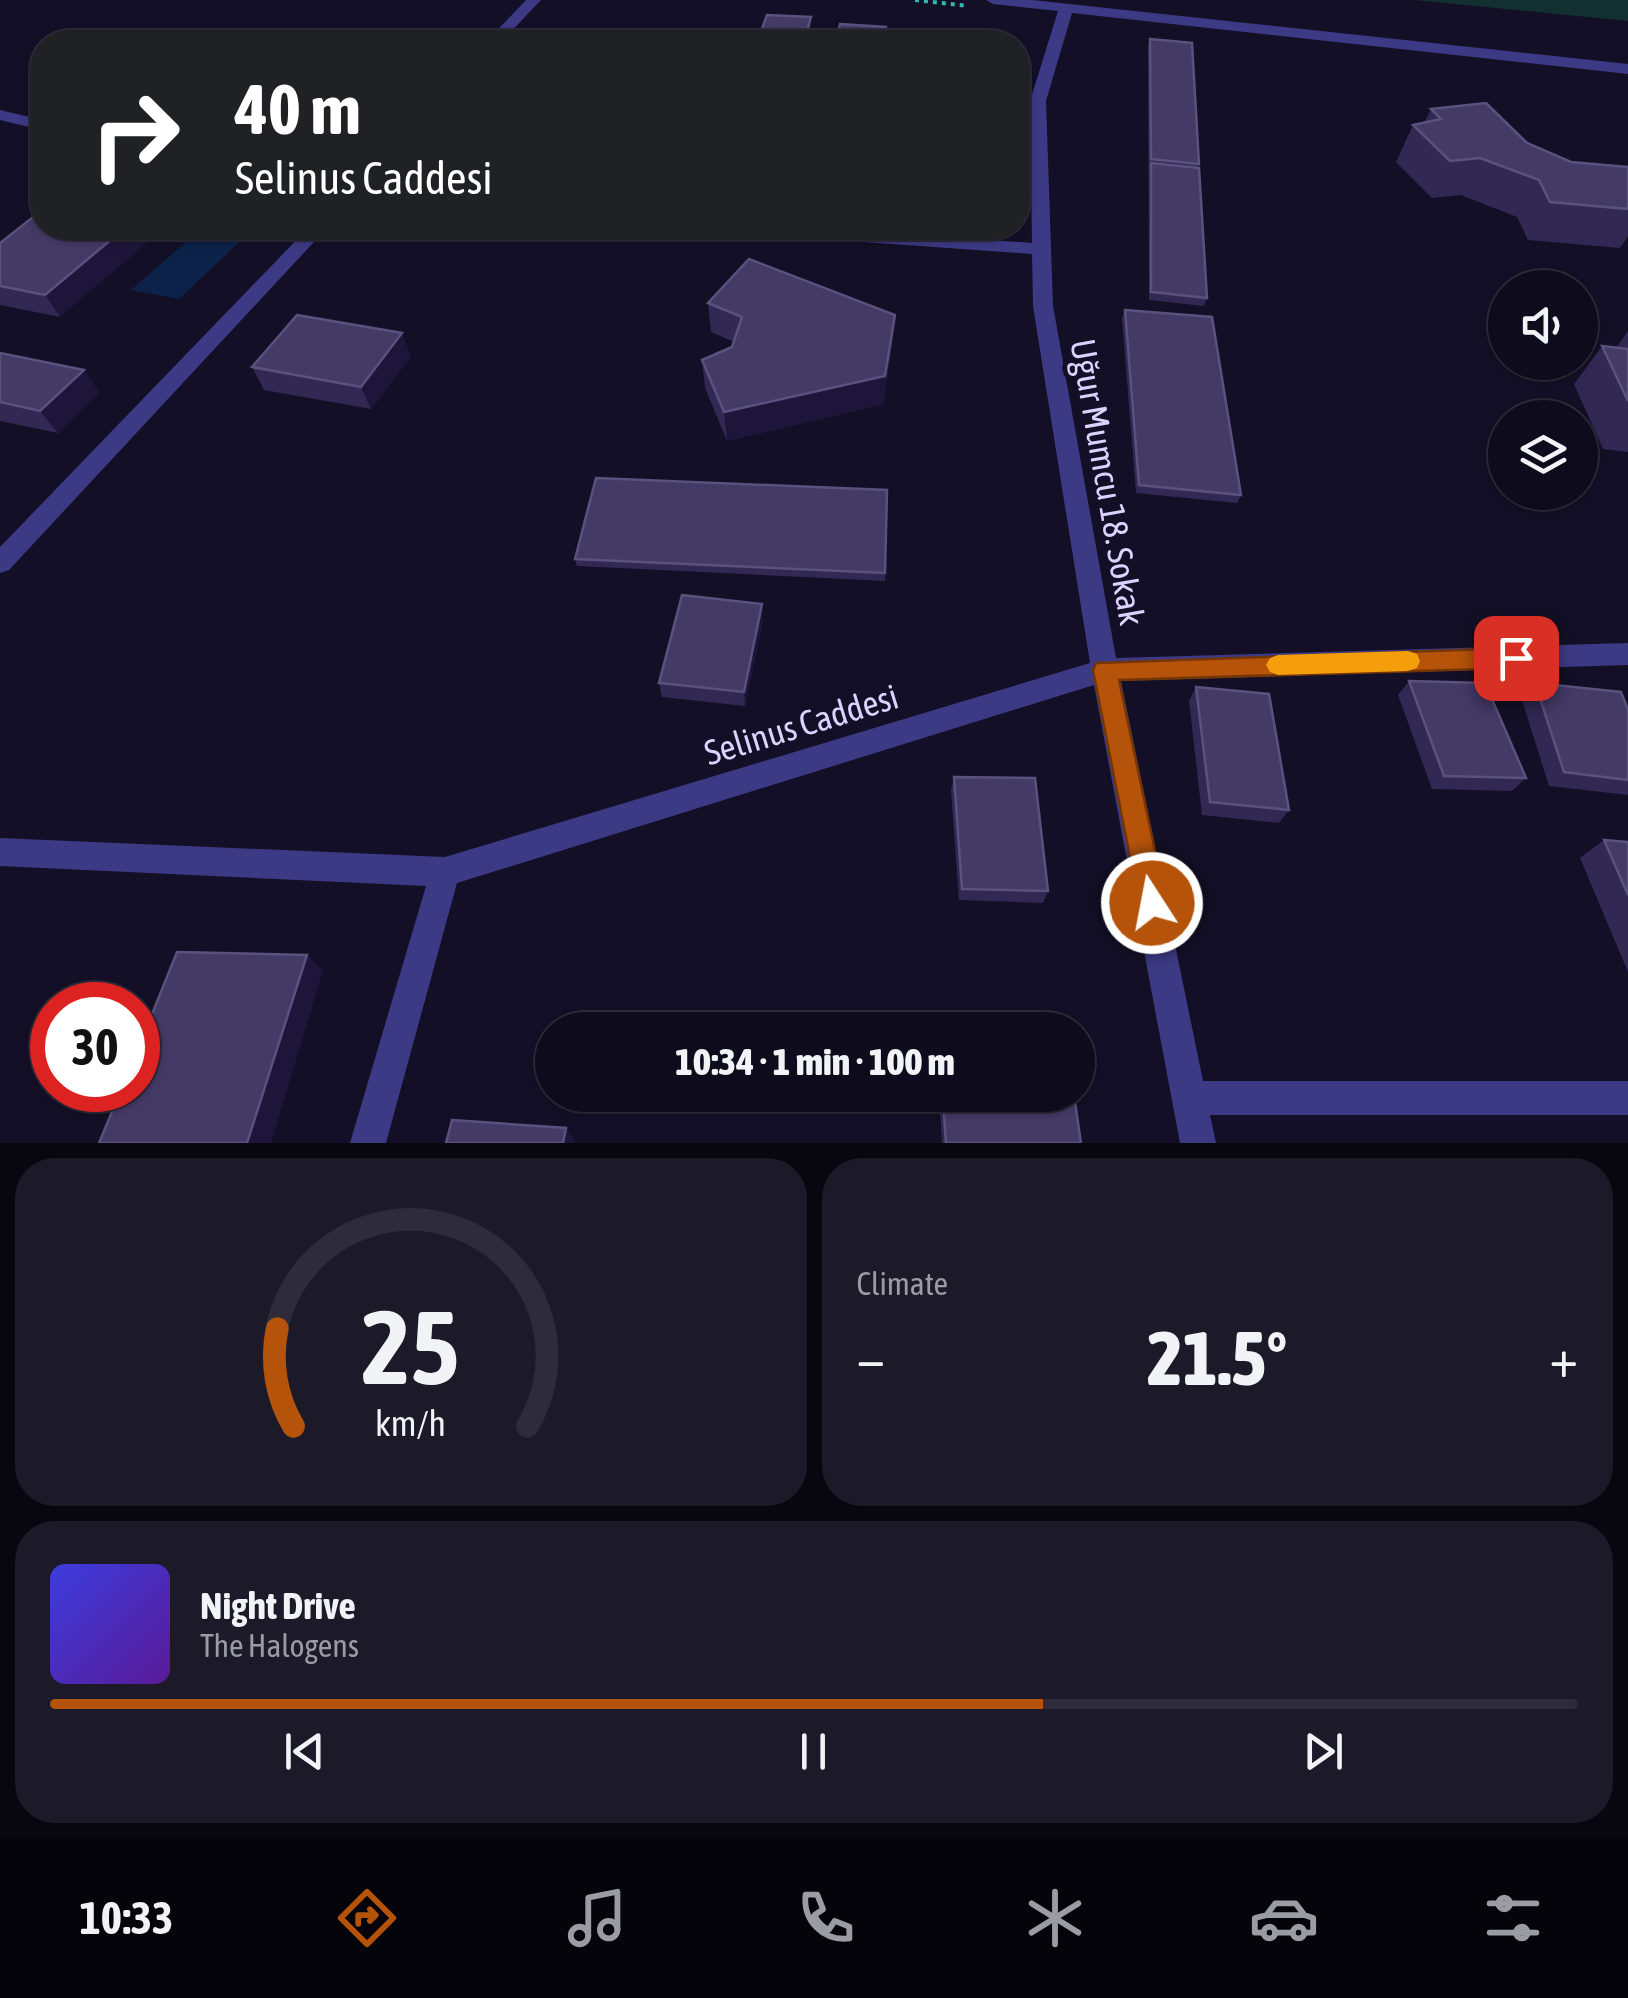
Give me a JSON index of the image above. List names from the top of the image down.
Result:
{
  "streets": {
    "street": ["Uğur Mumcu 18. Sokak", "Selinus Caddesi"]
  },
  "crossings": [
    ["Uğur Mumcu 18. Sokak", "Selinus Caddesi"]
  ],
  "page": {
    "turn": ["40 m", "Selinus Caddesi"],
    "limit": "30",
    "trip": "10:34 · 1 min · 100 m",
    "tile": "Climate",
    "heat": ["−", "21.5°", "+"],
    "song": ["Night Drive", "The Halogens"],
    "tabs": "10:33",
    "gauge": ["25", "km/h"]
  }
}
